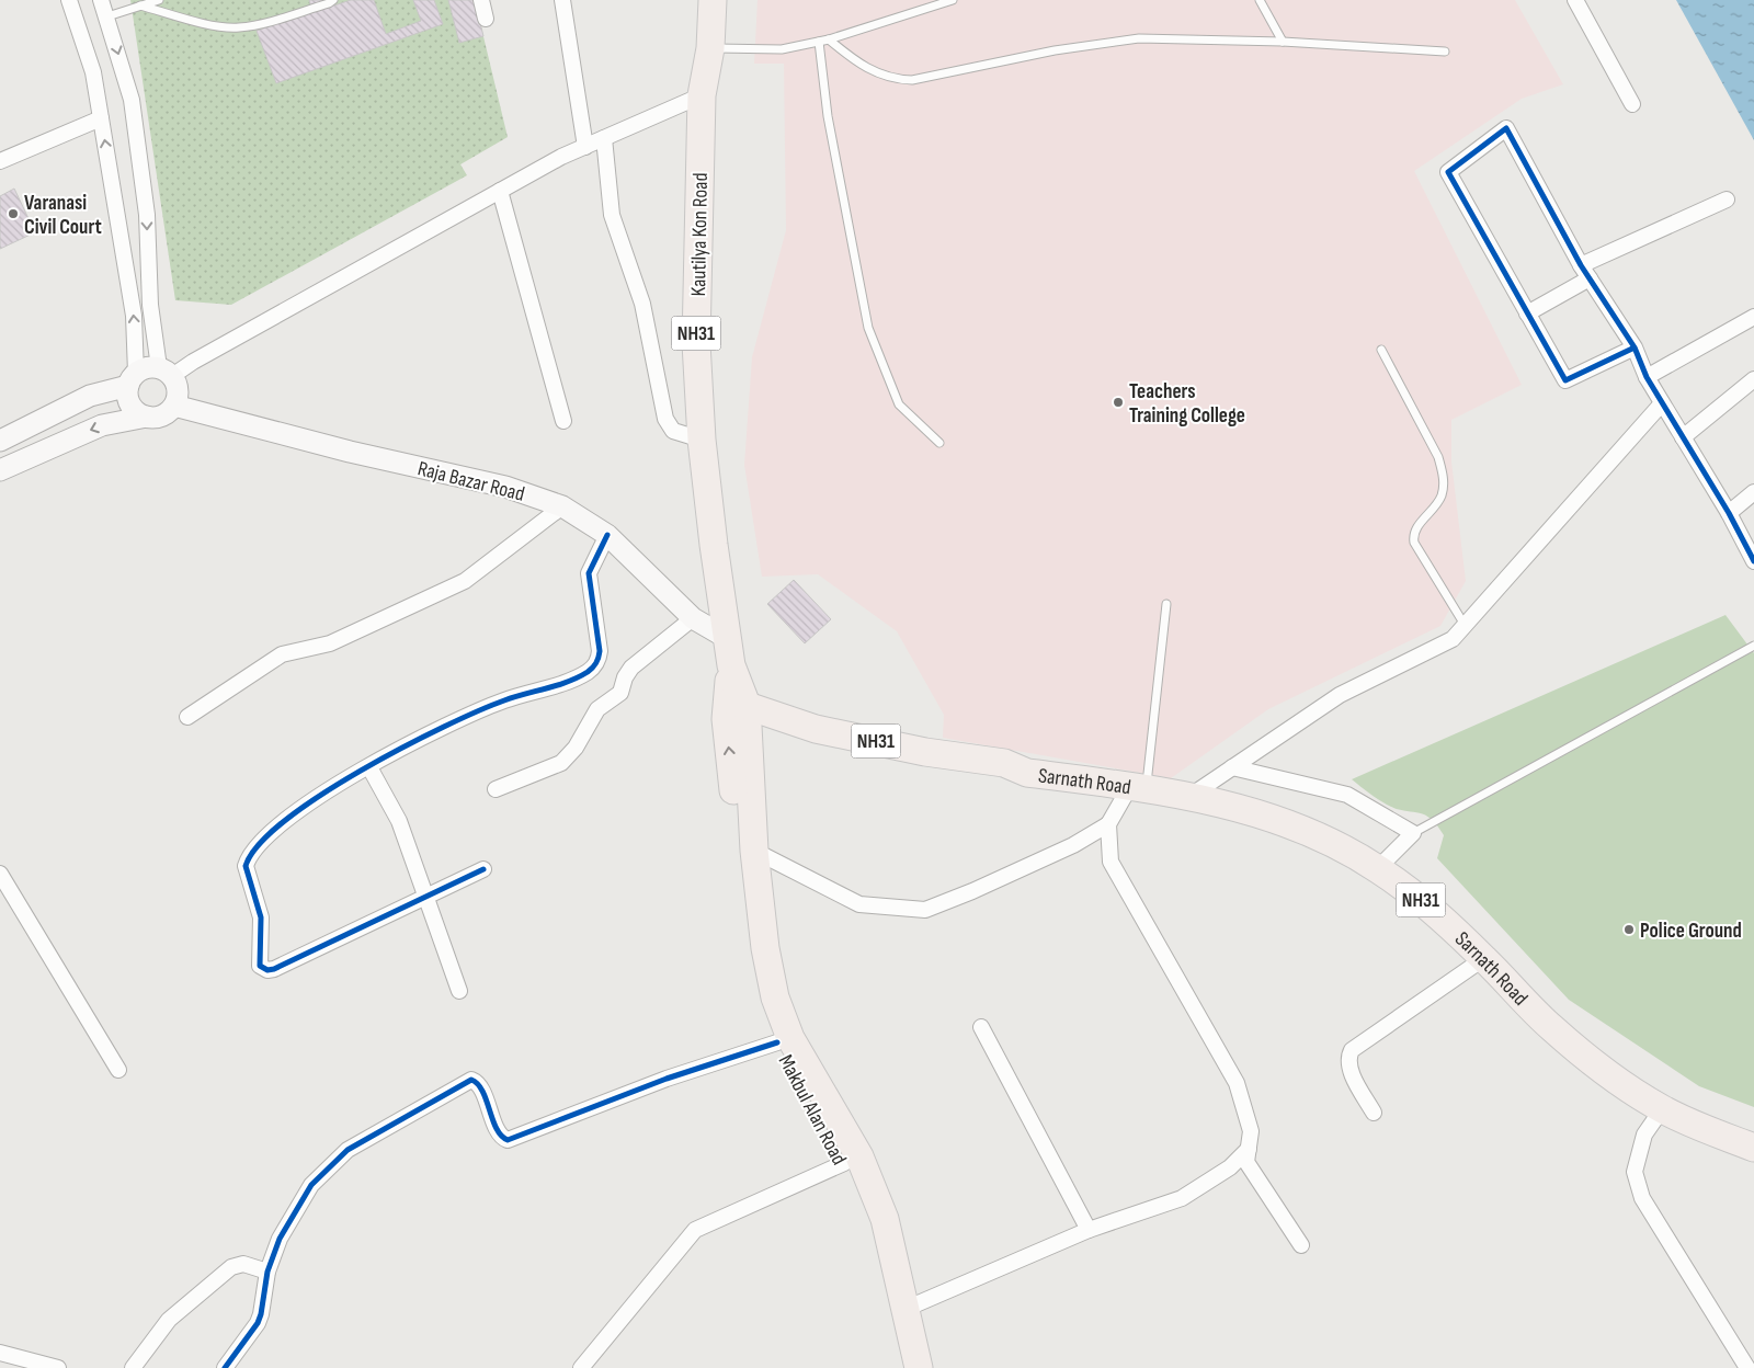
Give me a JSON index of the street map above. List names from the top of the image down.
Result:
{
  "streets": {
    "highway": [
      "Kautilya Kon Road",
      "NH31",
      "Sarnath Road",
      "Makbul Alan Road"
    ],
    "street": ["Raja Bazar Road"]
  },
  "crossings": [
    ["Kautilya Kon Road", "Raja Bazar Road"],
    ["Kautilya Kon Road", "Sarnath Road"],
    ["Kautilya Kon Road", "Makbul Alan Road"],
    ["Sarnath Road", "Makbul Alan Road"]
  ],
  "places": ["Varanasi Civil Court", "Teachers Training College", "Police Ground"]
}
